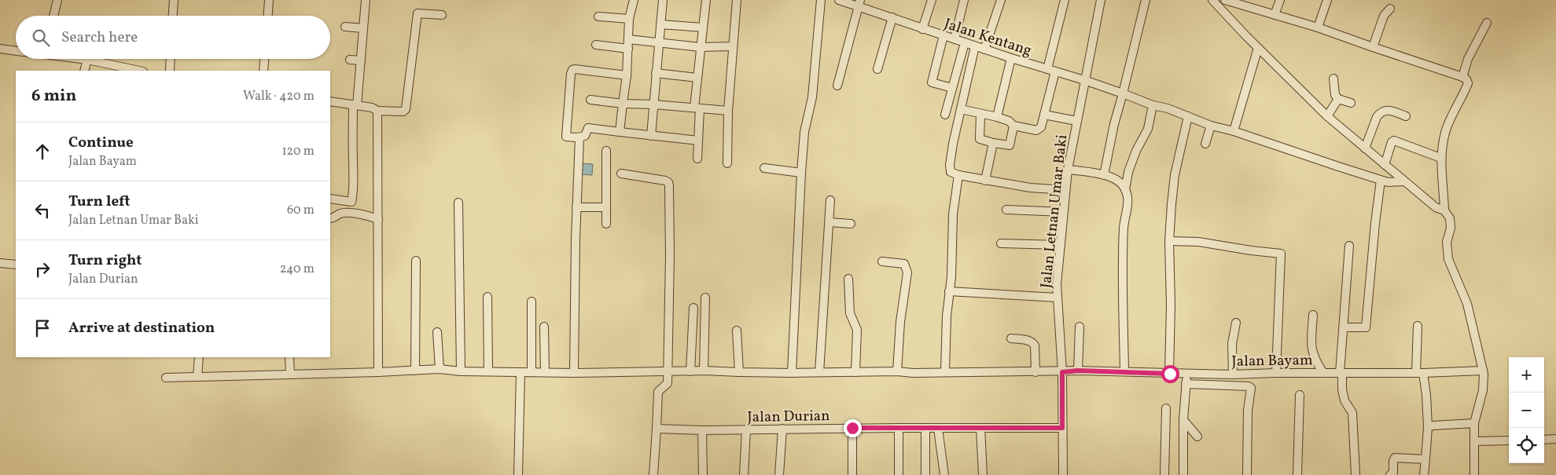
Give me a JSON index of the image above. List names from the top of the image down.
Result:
{
  "streets": {
    "street": [
      "Jalan Kentang",
      "Jalan Letnan Umar Baki",
      "Jalan Bayam",
      "Jalan Durian"
    ]
  },
  "crossings": [
    ["Jalan Kentang", "Jalan Letnan Umar Baki"],
    ["Jalan Letnan Umar Baki", "Jalan Bayam"],
    ["Jalan Letnan Umar Baki", "Jalan Durian"]
  ],
  "page": {
    "search": "Search here",
    "heading": ["6 min", "Walk · 420 m"],
    "list": [
      ["Continue", "Jalan Bayam", "120 m"],
      ["Turn left", "Jalan Letnan Umar Baki", "60 m"],
      ["Turn right", "Jalan Durian", "240 m"],
      "Arrive at destination"
    ],
    "map_buttons": ["+", "−"]
  }
}
